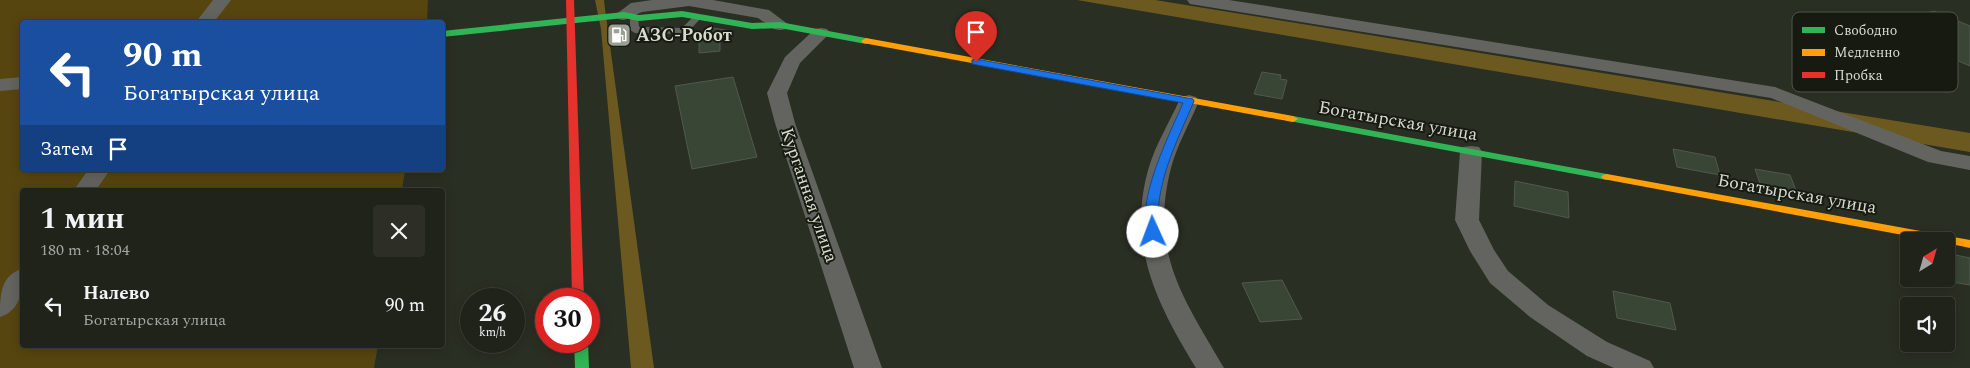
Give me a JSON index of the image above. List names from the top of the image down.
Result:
{
  "streets": {
    "street": ["Богатырская улица", "Курганная улица"]
  },
  "crossings": [
    ["Богатырская улица", "Курганная улица"]
  ],
  "places": {
    "fuel station": ["АЗС-Робот"]
  },
  "legend": ["Свободно", "Медленно", "Пробка"],
  "north": "top right",
  "page": {
    "turn": ["90 m", "Богатырская улица"],
    "then": "Затем",
    "heading": ["1 мин", "180 m · 18:04"],
    "list": [
      {
        "name": "Налево",
        "note": "Богатырская улица",
        "value": "90 m"
      }
    ],
    "speed": "26 km/h",
    "limit": "30"
  }
}
